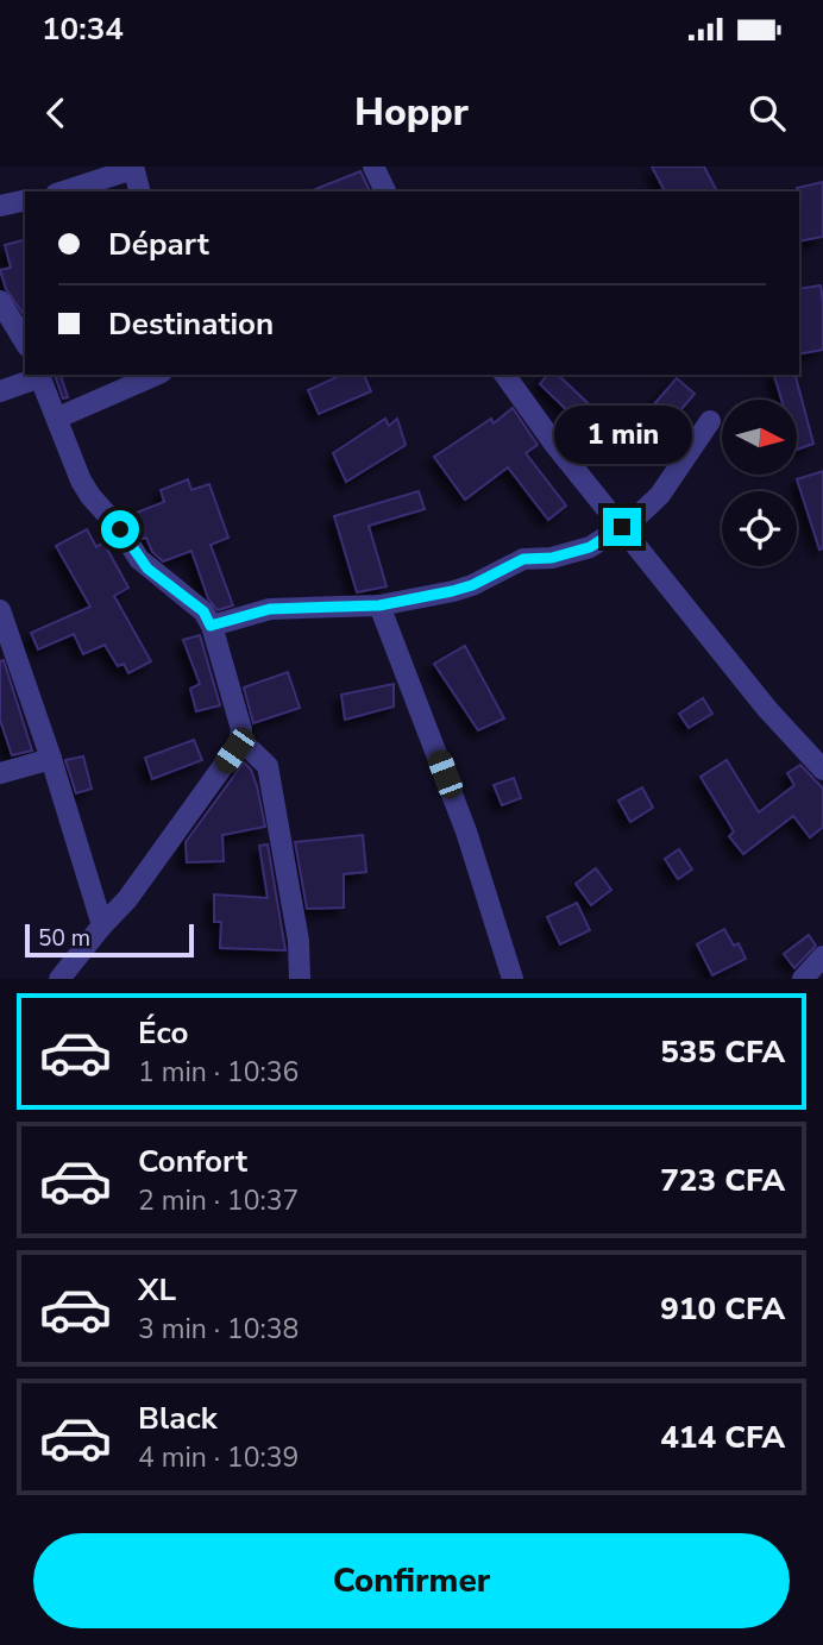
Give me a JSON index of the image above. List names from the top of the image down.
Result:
{
  "scale_bar": "50 m",
  "north": "right",
  "page": {
    "status": "10:34",
    "header": "Hoppr",
    "banner": ["Départ", "Destination"],
    "bubble": "1 min",
    "scale": "50 m",
    "list": [
      {
        "name": "Éco",
        "note": "1 min · 10:36",
        "value": "535 CFA"
      },
      {
        "name": "Confort",
        "note": "2 min · 10:37",
        "value": "723 CFA"
      },
      {
        "name": "XL",
        "note": "3 min · 10:38",
        "value": "910 CFA"
      },
      {
        "name": "Black",
        "note": "4 min · 10:39",
        "value": "414 CFA"
      }
    ],
    "buttons": "Confirmer"
  }
}
